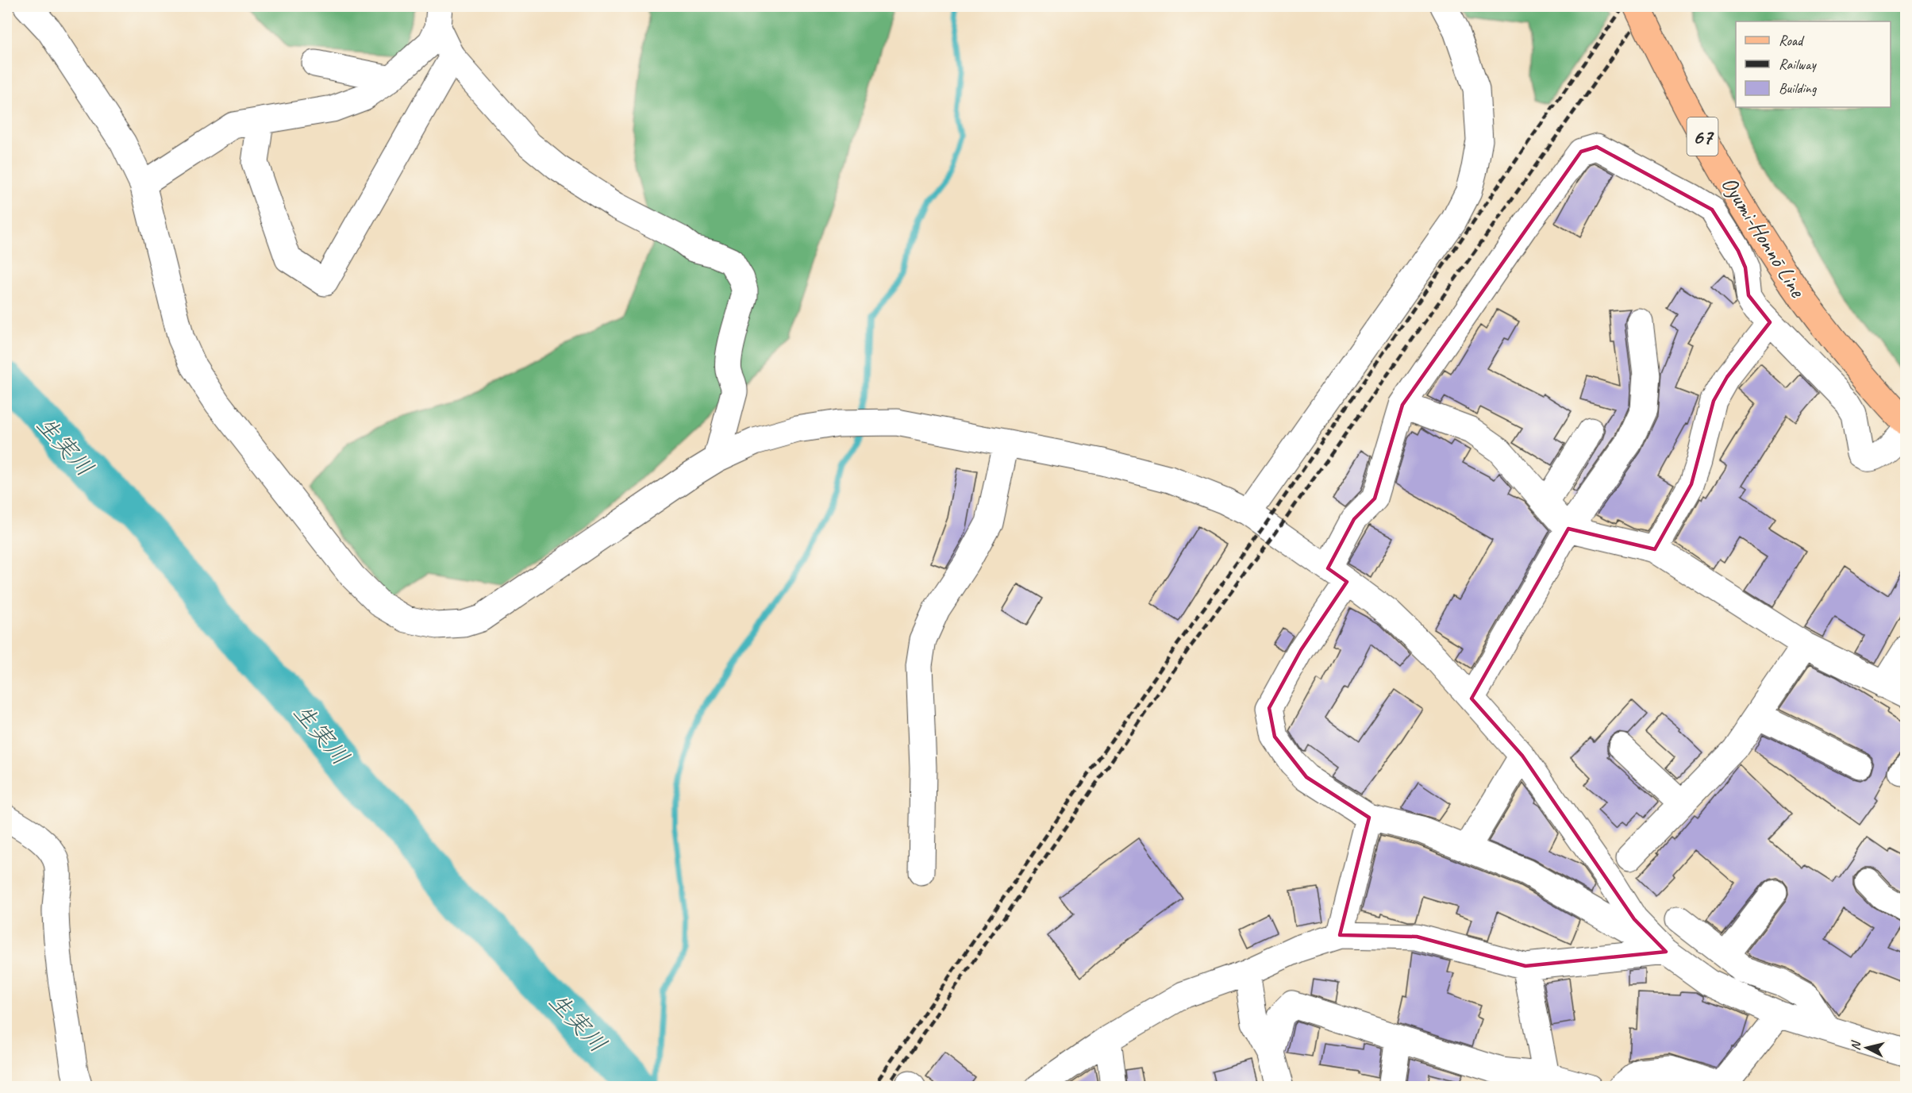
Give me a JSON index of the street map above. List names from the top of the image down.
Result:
{
  "streets": {
    "main road": ["67", "Oyumi-Honnō Line"]
  },
  "water": ["生実川"],
  "legend": ["Road", "Railway", "Building"],
  "north": "left"
}
